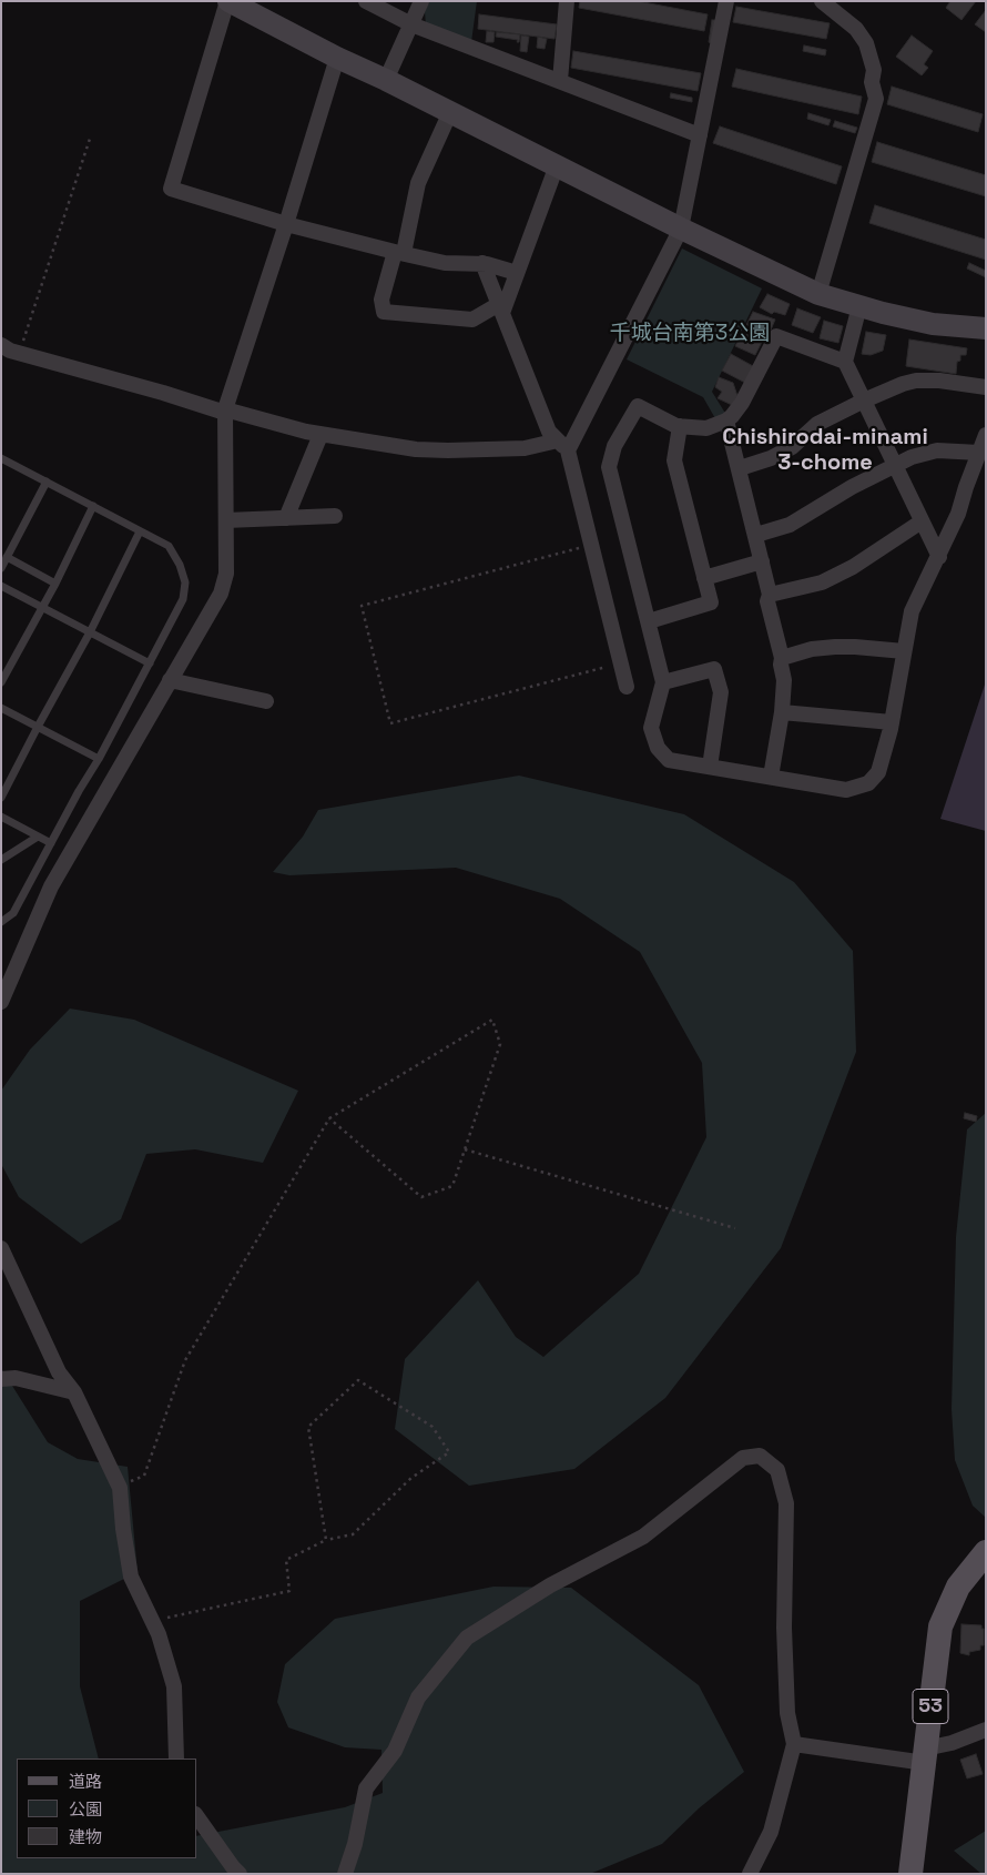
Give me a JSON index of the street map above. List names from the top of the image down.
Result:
{
  "streets": {
    "main road": ["53"]
  },
  "districts": ["Chishirodai-minami 3-chome"],
  "parks": ["千城台南第3公園"],
  "legend": ["道路", "公園", "建物"]
}
